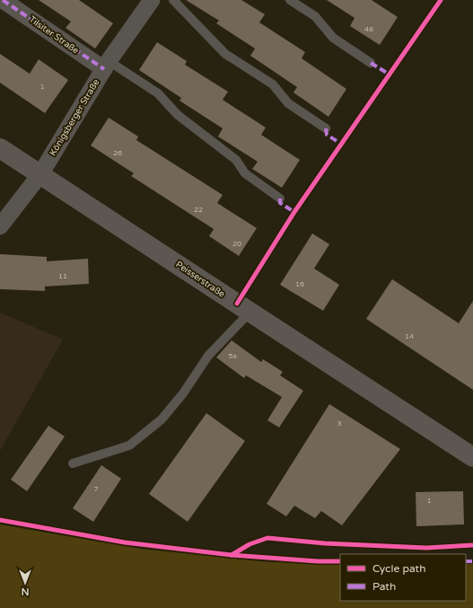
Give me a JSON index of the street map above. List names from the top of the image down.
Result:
{
  "streets": {
    "street": ["Tilsiter Straße", "Königsberger Straße", "Peisserstraße"]
  },
  "crossings": [
    ["Tilsiter Straße", "Königsberger Straße"],
    ["Königsberger Straße", "Peisserstraße"]
  ],
  "house_numbers": [
    "48",
    "1",
    "26",
    "22",
    "20",
    "11",
    "16",
    "14",
    "5a",
    "3",
    "7",
    "1"
  ],
  "legend": ["Cycle path", "Path"],
  "north": "bottom"
}
